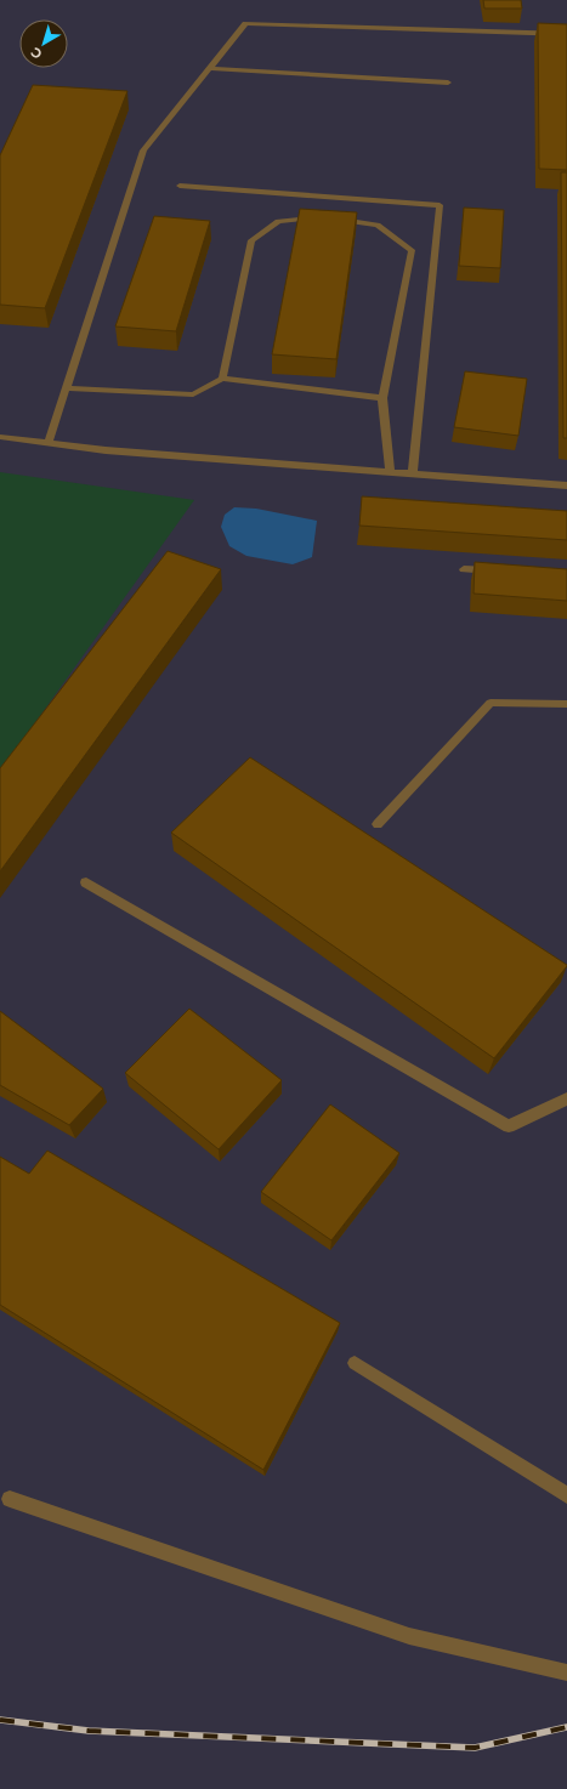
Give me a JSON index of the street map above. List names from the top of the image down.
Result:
{
  "north": "bottom left"
}
